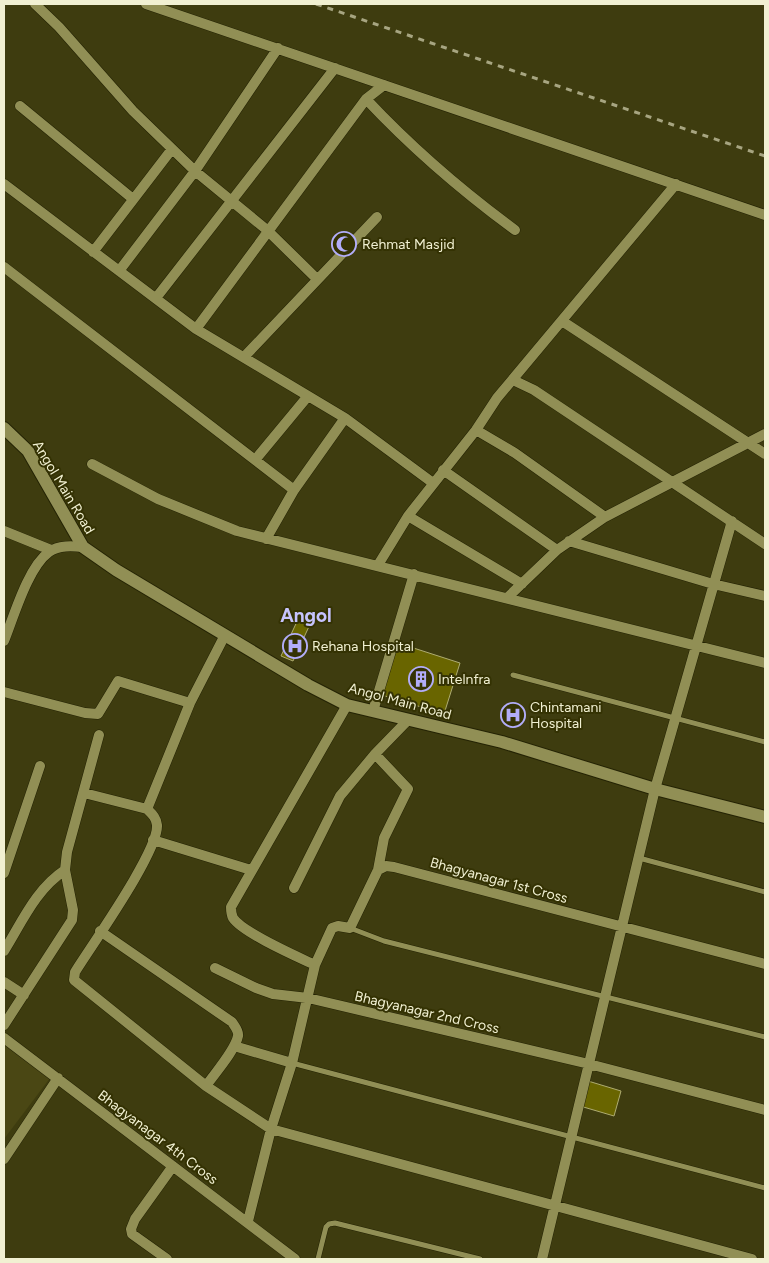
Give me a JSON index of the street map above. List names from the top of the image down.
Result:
{
  "streets": {
    "street": [
      "Angol Main Road",
      "Bhagyanagar 1st Cross",
      "Bhagyanagar 2nd Cross",
      "Bhagyanagar 4th Cross"
    ]
  },
  "districts": ["Angol"],
  "places": {
    "mosque": ["Rehmat Masjid"],
    "hospital": ["Rehana Hospital", "Chintamani Hospital"],
    "building": ["Intelnfra"]
  }
}
